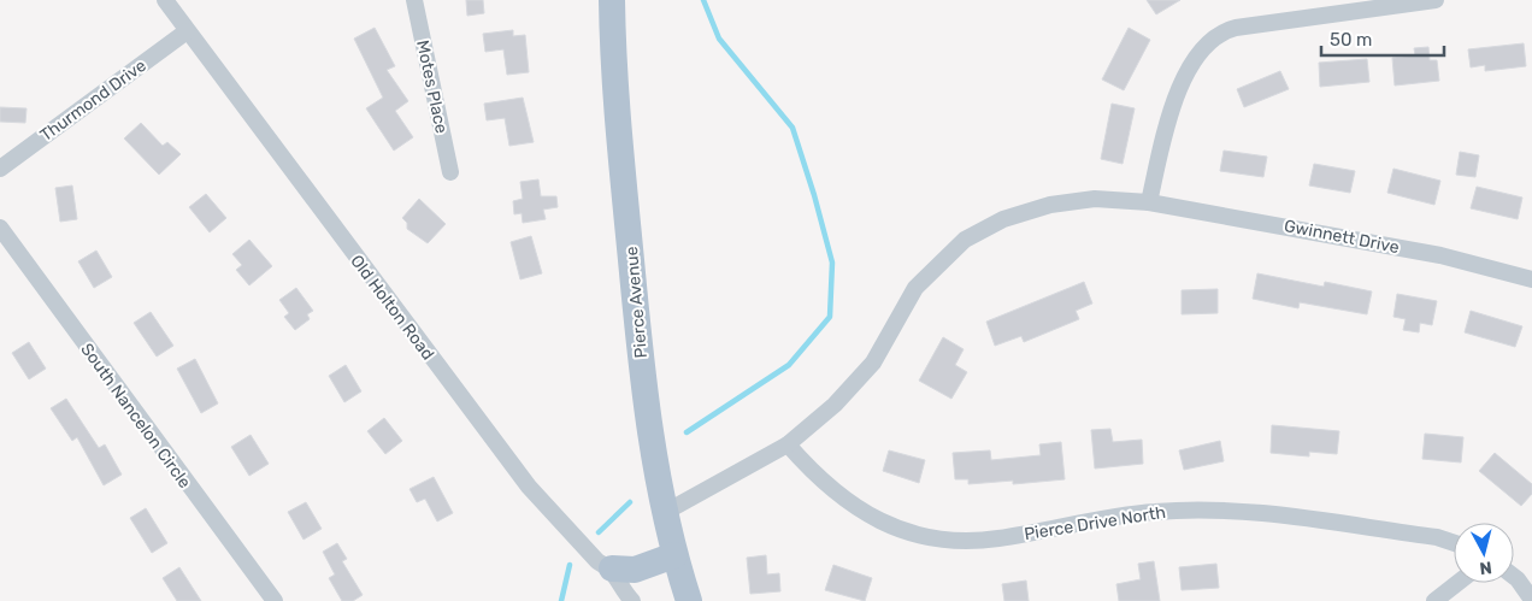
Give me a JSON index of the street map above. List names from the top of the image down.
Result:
{
  "streets": {
    "main road": ["Pierce Avenue"],
    "street": [
      "Motes Place",
      "Thurmond Drive",
      "Gwinnett Drive",
      "Old Holton Road",
      "South Nancelon Circle",
      "Pierce Drive North"
    ]
  },
  "crossings": [
    ["Thurmond Drive", "Old Holton Road"],
    ["Gwinnett Drive", "Pierce Avenue"],
    ["Gwinnett Drive", "Pierce Drive North"]
  ],
  "scale_bar": "50 m",
  "north": "bottom"
}
